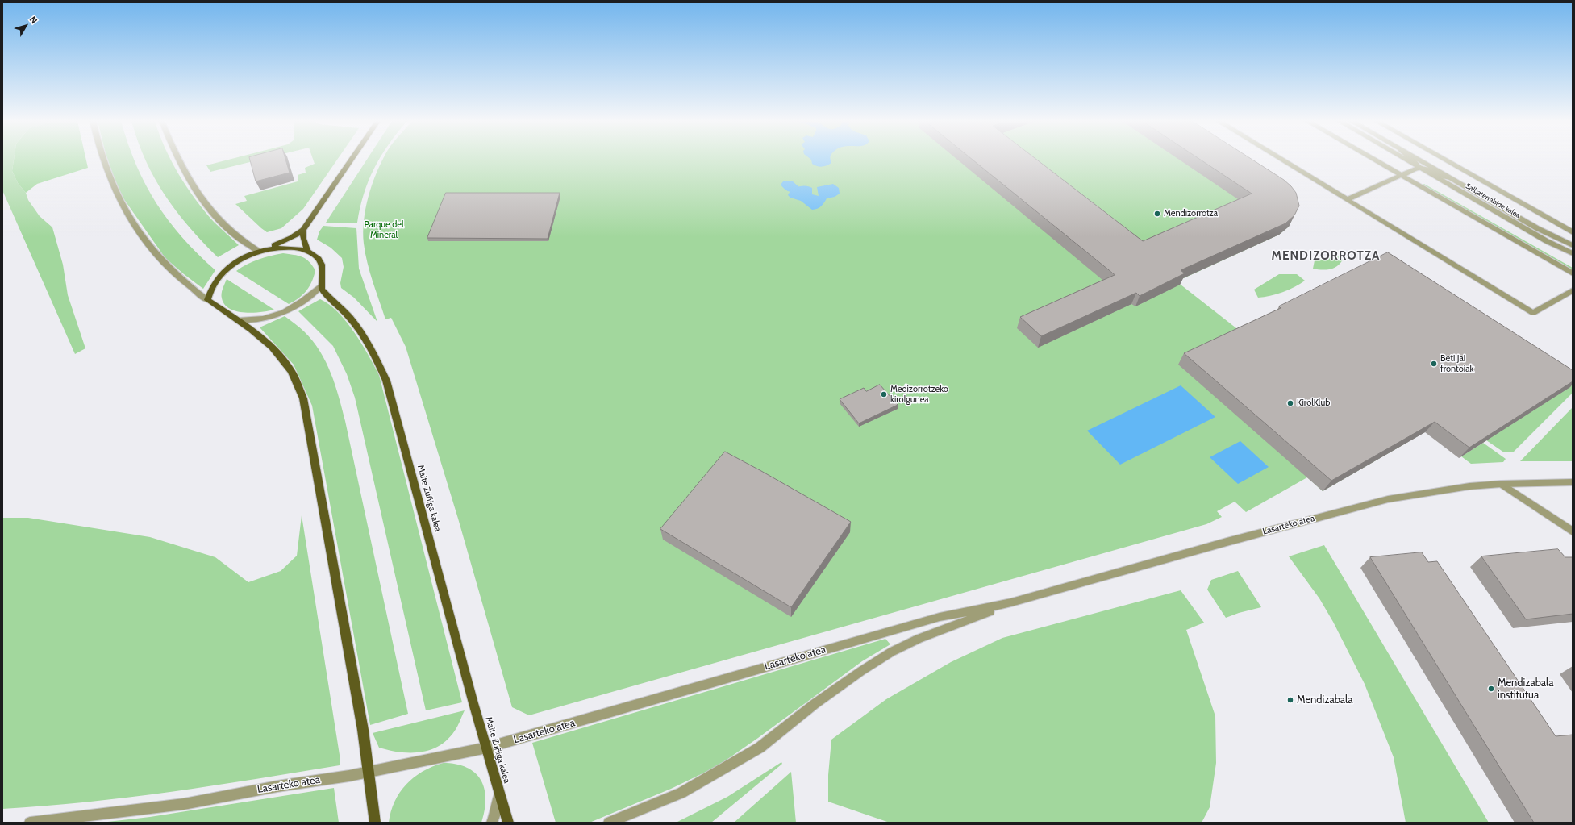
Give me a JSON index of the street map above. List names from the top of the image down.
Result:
{
  "streets": {
    "main road": ["Maite Zuñiga kalea"],
    "street": ["Salbaterrabide kalea", "Lasarteko atea"]
  },
  "crossings": [
    ["Maite Zuñiga kalea", "Lasarteko atea"]
  ],
  "districts": ["MENDIZORROTZA"],
  "parks": ["Parque del Mineral"],
  "places": [
    "Mendizorrotza",
    "Beti Jai frontoiak",
    "Medizorrotzeko kirolgunea",
    "KirolKlub",
    "Mendizabala institutua",
    "Mendizabala"
  ],
  "north": "top right"
}
